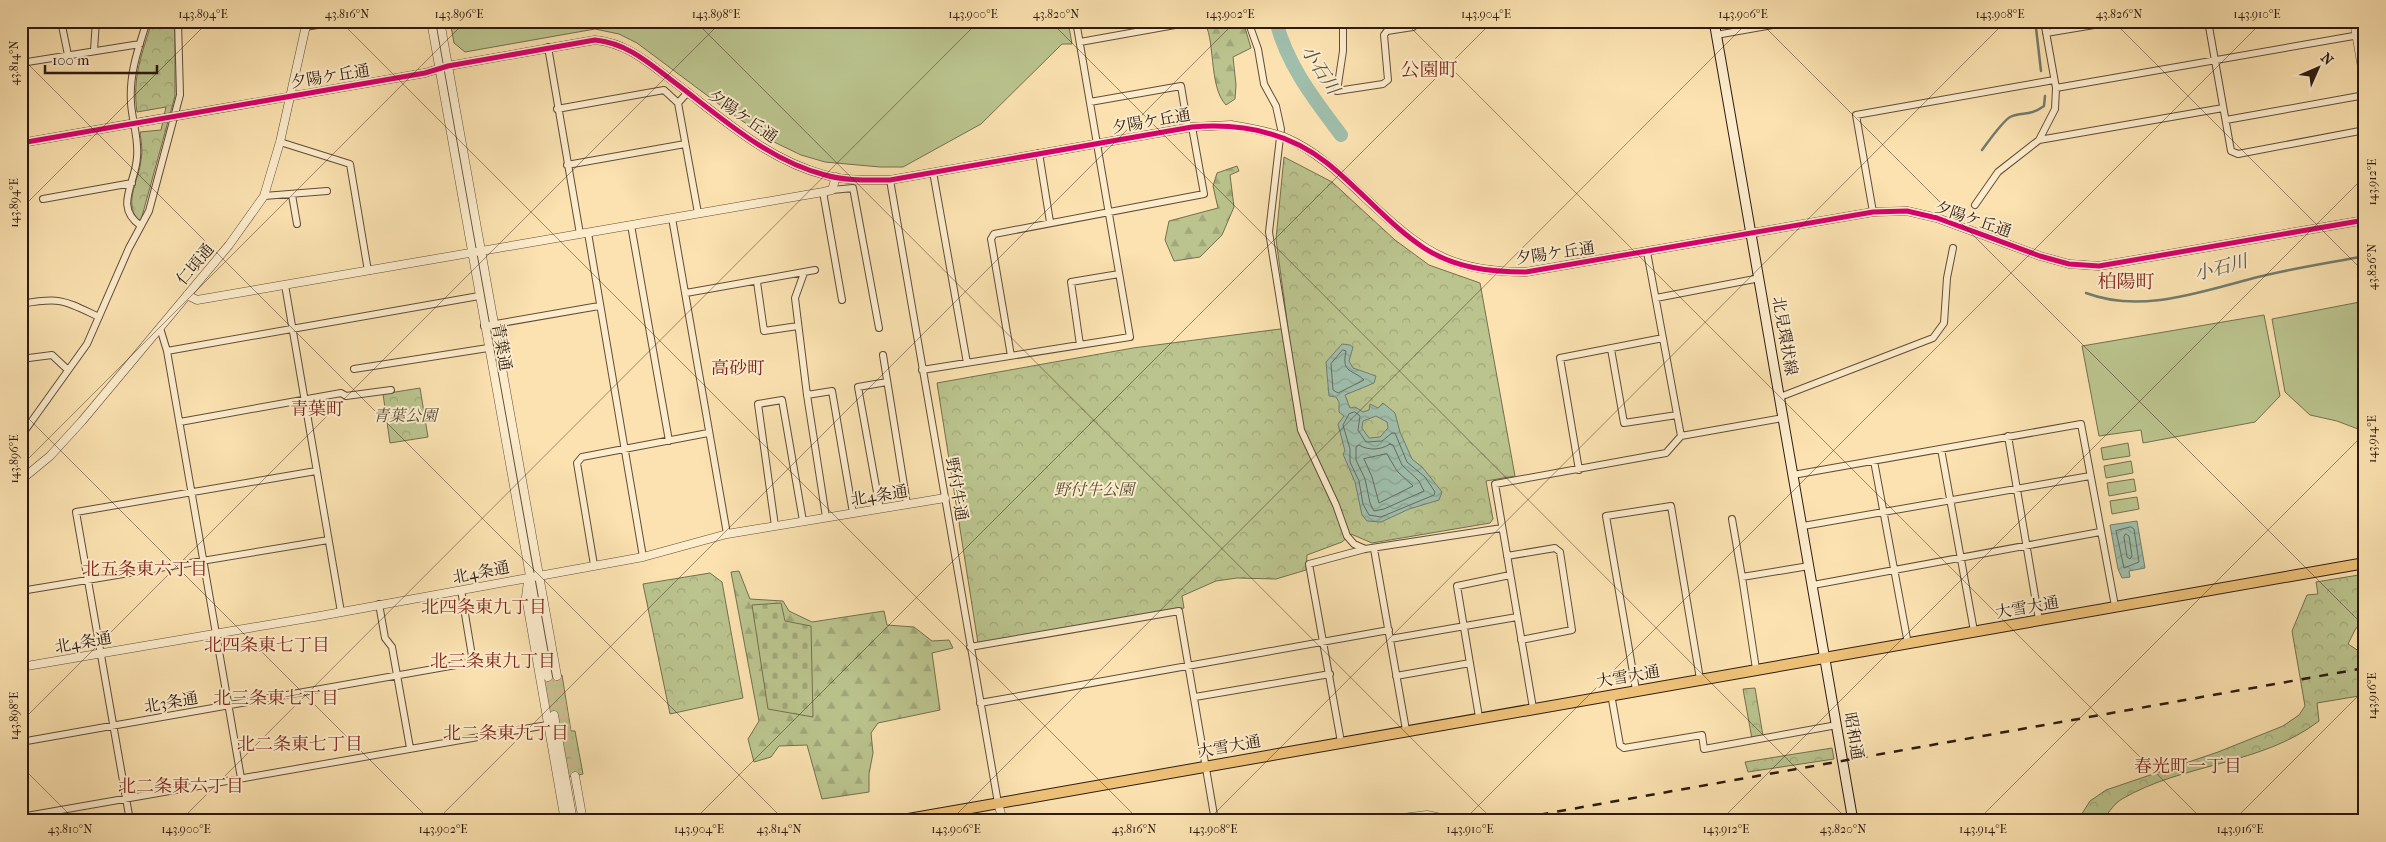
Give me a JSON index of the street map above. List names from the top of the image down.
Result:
{
  "streets": {
    "highway": ["大雪大通"],
    "main road": ["北見環状線", "昭和通"],
    "street": [
      "夕陽ケ丘通",
      "仁頃通",
      "青葉通",
      "野付牛通",
      "北4条通",
      "北3条通"
    ]
  },
  "crossings": [
    ["夕陽ケ丘通", "仁頃通"],
    ["夕陽ケ丘通", "北見環状線"],
    ["夕陽ケ丘通", "青葉通"],
    ["夕陽ケ丘通", "野付牛通"],
    ["北見環状線", "大雪大通"],
    ["北見環状線", "昭和通"],
    ["青葉通", "北4条通"],
    ["野付牛通", "北4条通"],
    ["野付牛通", "大雪大通"],
    ["北4条通", "北3条通"],
    ["大雪大通", "昭和通"]
  ],
  "districts": [
    "公園町",
    "柏陽町",
    "高砂町",
    "青葉町",
    "北五条東六丁目",
    "北四条東九丁目",
    "北四条東七丁目",
    "北三条東九丁目",
    "北三条東七丁目",
    "北二条東九丁目",
    "北二条東七丁目",
    "春光町一丁目",
    "北二条東六丁目"
  ],
  "water": ["小石川"],
  "parks": ["青葉公園", "野付牛公園"],
  "scale_bar": "100 m",
  "north": "top right",
  "coordinates": [
    "143.894°E",
    "43.816°N",
    "143.896°E",
    "143.898°E",
    "143.900°E",
    "43.820°N",
    "143.902°E",
    "143.904°E",
    "143.906°E",
    "143.908°E",
    "43.826°N",
    "143.910°E",
    "43.814°N",
    "143.912°E",
    "143.914°E",
    "143.916°E",
    "43.810°N"
  ]
}
